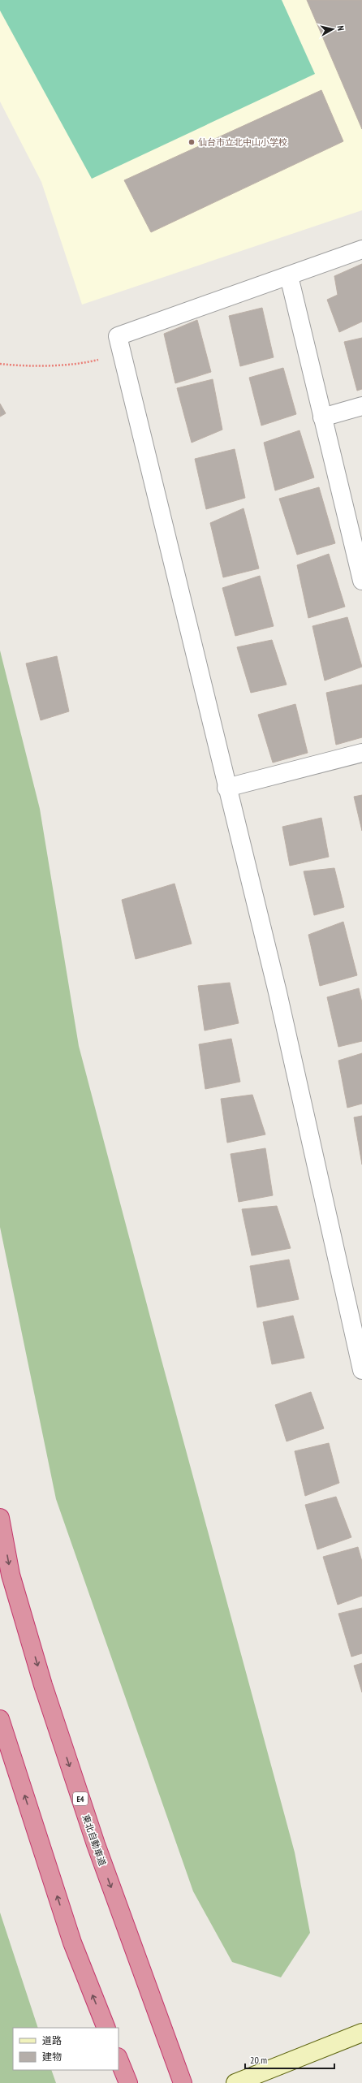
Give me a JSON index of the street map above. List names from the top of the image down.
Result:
{
  "streets": {
    "highway": ["E4", "東北自動車道"]
  },
  "places": ["仙台市立北中山小学校"],
  "legend": ["道路", "建物"],
  "scale_bar": "20 m",
  "north": "right"
}
